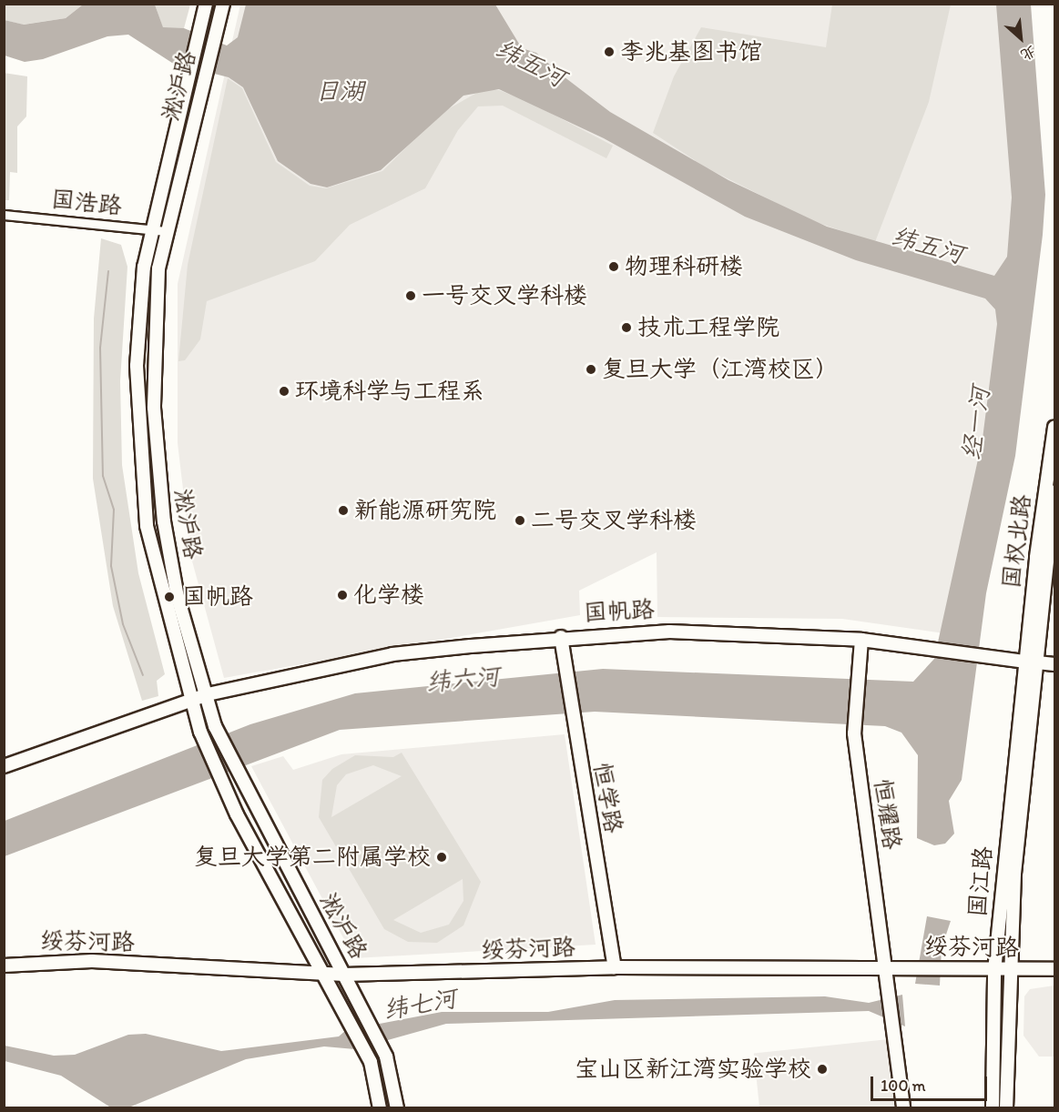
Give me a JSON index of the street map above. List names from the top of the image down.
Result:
{
  "streets": {
    "main road": [
      "淞沪路",
      "国权北路",
      "国帆路",
      "恒学路",
      "恒耀路",
      "国江路",
      "绥芬河路"
    ],
    "street": ["国浩路"]
  },
  "crossings": [
    ["淞沪路", "国浩路"],
    ["淞沪路", "国帆路"],
    ["淞沪路", "绥芬河路"],
    ["国权北路", "国帆路"],
    ["国权北路", "国江路"],
    ["国帆路", "恒学路"],
    ["国帆路", "恒耀路"],
    ["国帆路", "国江路"],
    ["恒学路", "绥芬河路"],
    ["恒耀路", "绥芬河路"],
    ["国江路", "绥芬河路"]
  ],
  "water": [
    "纬五河",
    "日湖",
    "经一河",
    "纬六河",
    "纬七河"
  ],
  "places": [
    "李兆基图书馆",
    "物理科研楼",
    "一号交叉学科楼",
    "技术工程学院",
    "复旦大学（江湾校区）",
    "环境科学与工程系",
    "新能源研究院",
    "二号交叉学科楼",
    "化学楼",
    "国帆路",
    "复旦大学第二附属学校",
    "宝山区新江湾实验学校"
  ],
  "scale_bar": "100 m",
  "north": "bottom right"
}
